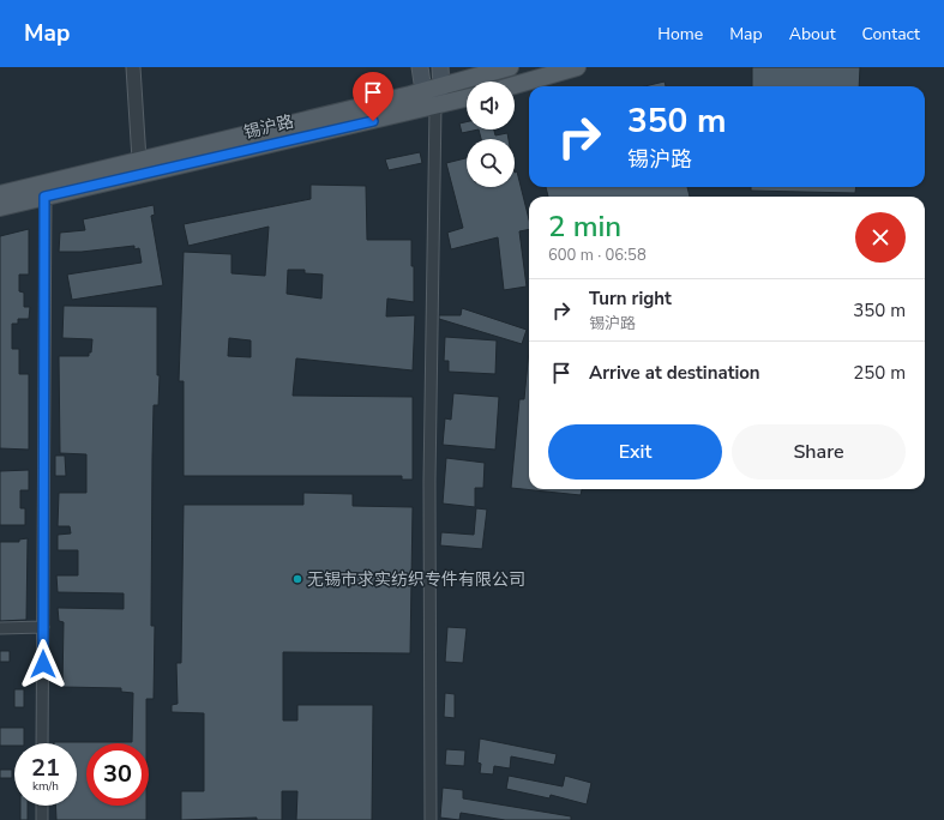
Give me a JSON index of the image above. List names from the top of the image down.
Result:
{
  "streets": {
    "main road": ["锡沪路"]
  },
  "places": ["无锡市求实纺织专件有限公司"],
  "page": {
    "header": "Map",
    "nav": [
      "Home",
      "Map",
      "About",
      "Contact"
    ],
    "turn": ["350 m", "锡沪路"],
    "heading": ["2 min", "600 m · 06:58"],
    "list": [
      {
        "name": "Turn right",
        "note": "锡沪路",
        "value": "350 m"
      },
      {
        "name": "Arrive at destination",
        "value": "250 m"
      }
    ],
    "buttons": ["Exit", "Share"],
    "speed": "21 km/h",
    "limit": "30"
  }
}
